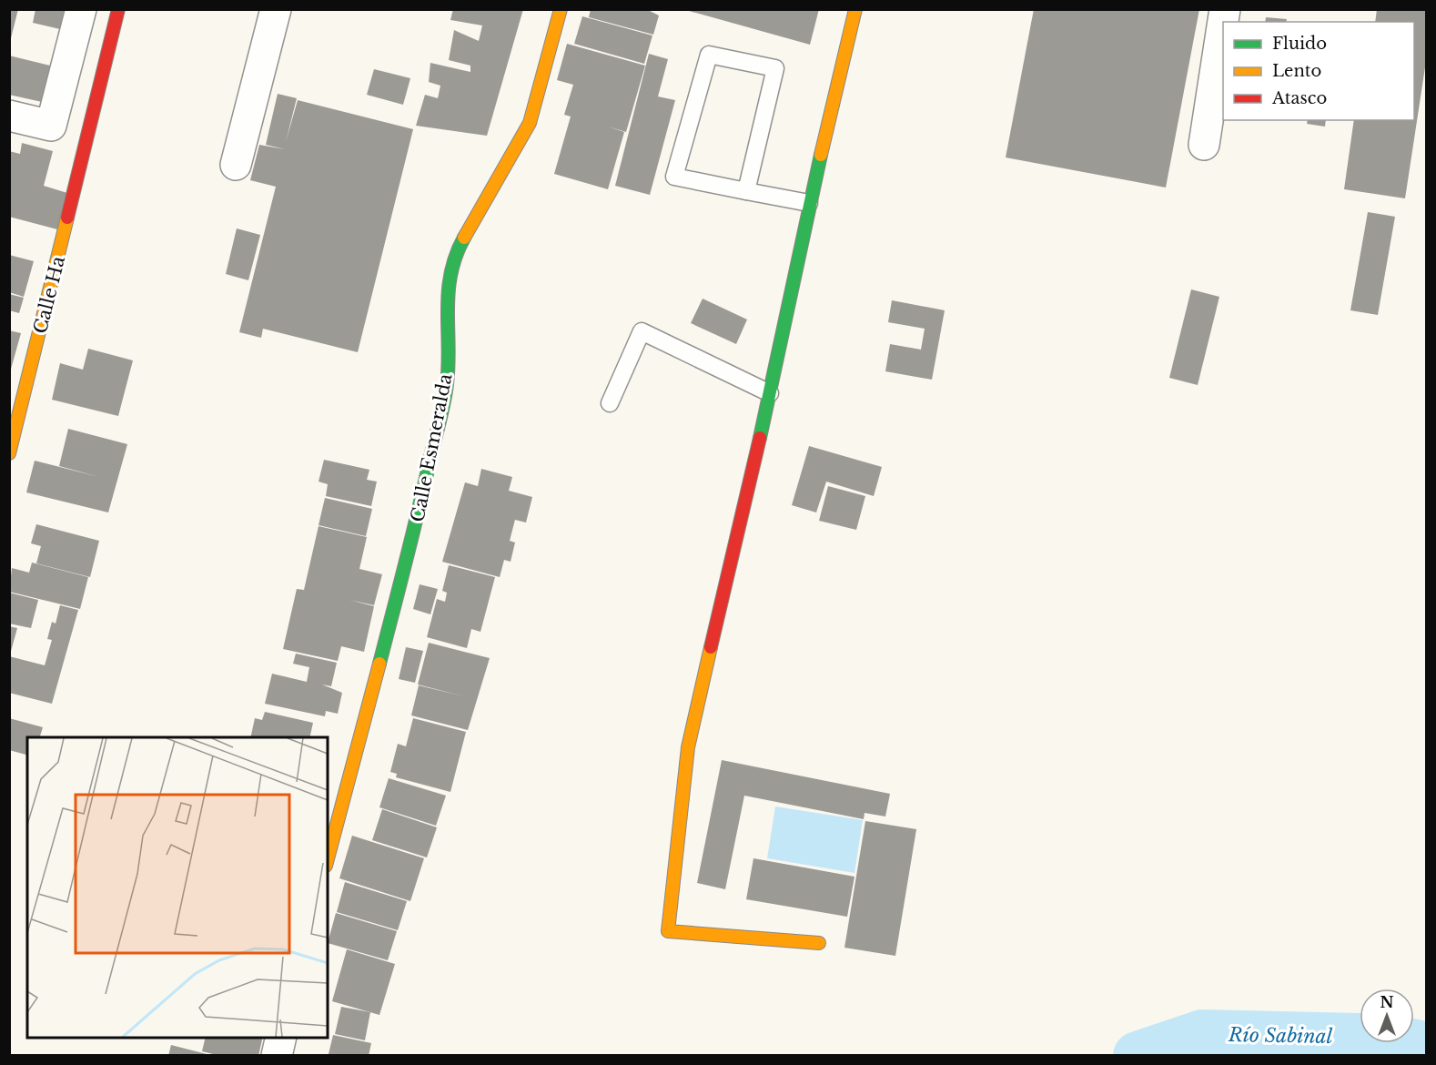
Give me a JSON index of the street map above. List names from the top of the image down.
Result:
{
  "streets": {
    "street": ["Calle Ha", "Calle Esmeralda"]
  },
  "water": ["Río Sabinal"],
  "legend": ["Fluido", "Lento", "Atasco"],
  "north": "top"
}
